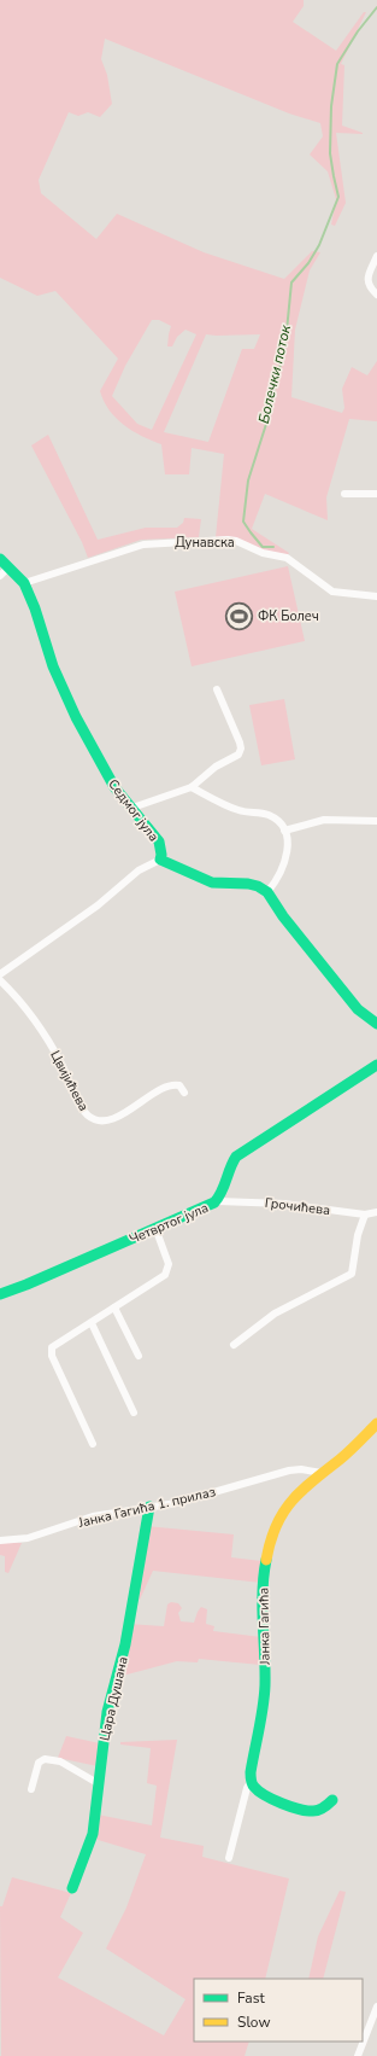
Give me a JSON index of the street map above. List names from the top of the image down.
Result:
{
  "streets": {
    "street": [
      "Дунавска",
      "Седмог јула",
      "Цвијићева",
      "Грочићева",
      "Четвртог јула",
      "Јанка Гагића 1. прилаз",
      "Јанка Гагића",
      "Цара Душана"
    ]
  },
  "crossings": [
    ["Дунавска", "Седмог јула"],
    ["Грочићева", "Четвртог јула"],
    ["Јанка Гагића 1. прилаз", "Јанка Гагића"],
    ["Јанка Гагића 1. прилаз", "Цара Душана"]
  ],
  "water": ["Болечки поток"],
  "places": {
    "sports": ["ФК Болеч"]
  },
  "legend": ["Fast", "Slow"]
}
